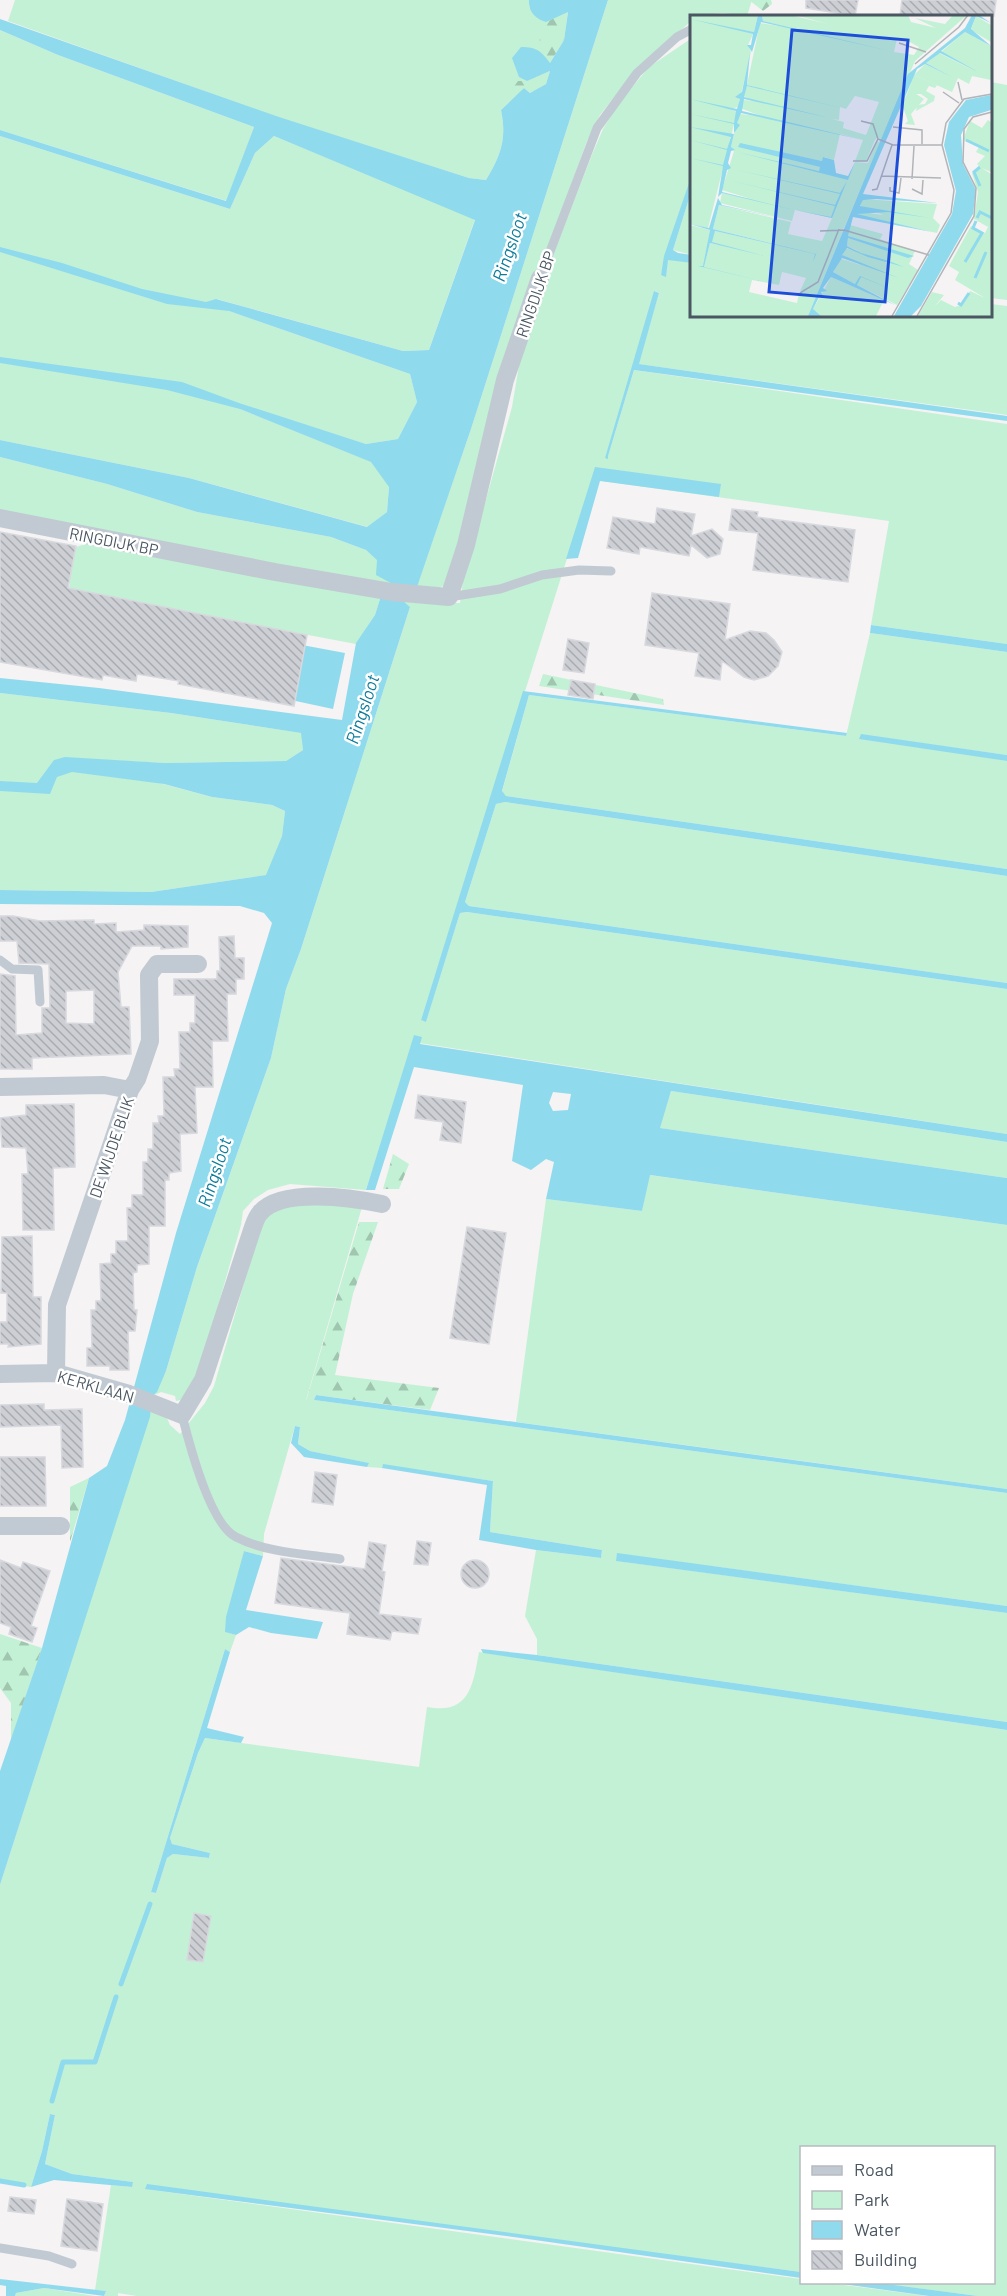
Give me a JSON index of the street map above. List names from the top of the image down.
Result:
{
  "streets": {
    "street": ["RINGDIJK BP", "DE WIJDE BLIK", "KERKLAAN"]
  },
  "crossings": [
    ["DE WIJDE BLIK", "KERKLAAN"]
  ],
  "water": ["Ringsloot"],
  "legend": [
    "Road",
    "Park",
    "Water",
    "Building"
  ]
}
